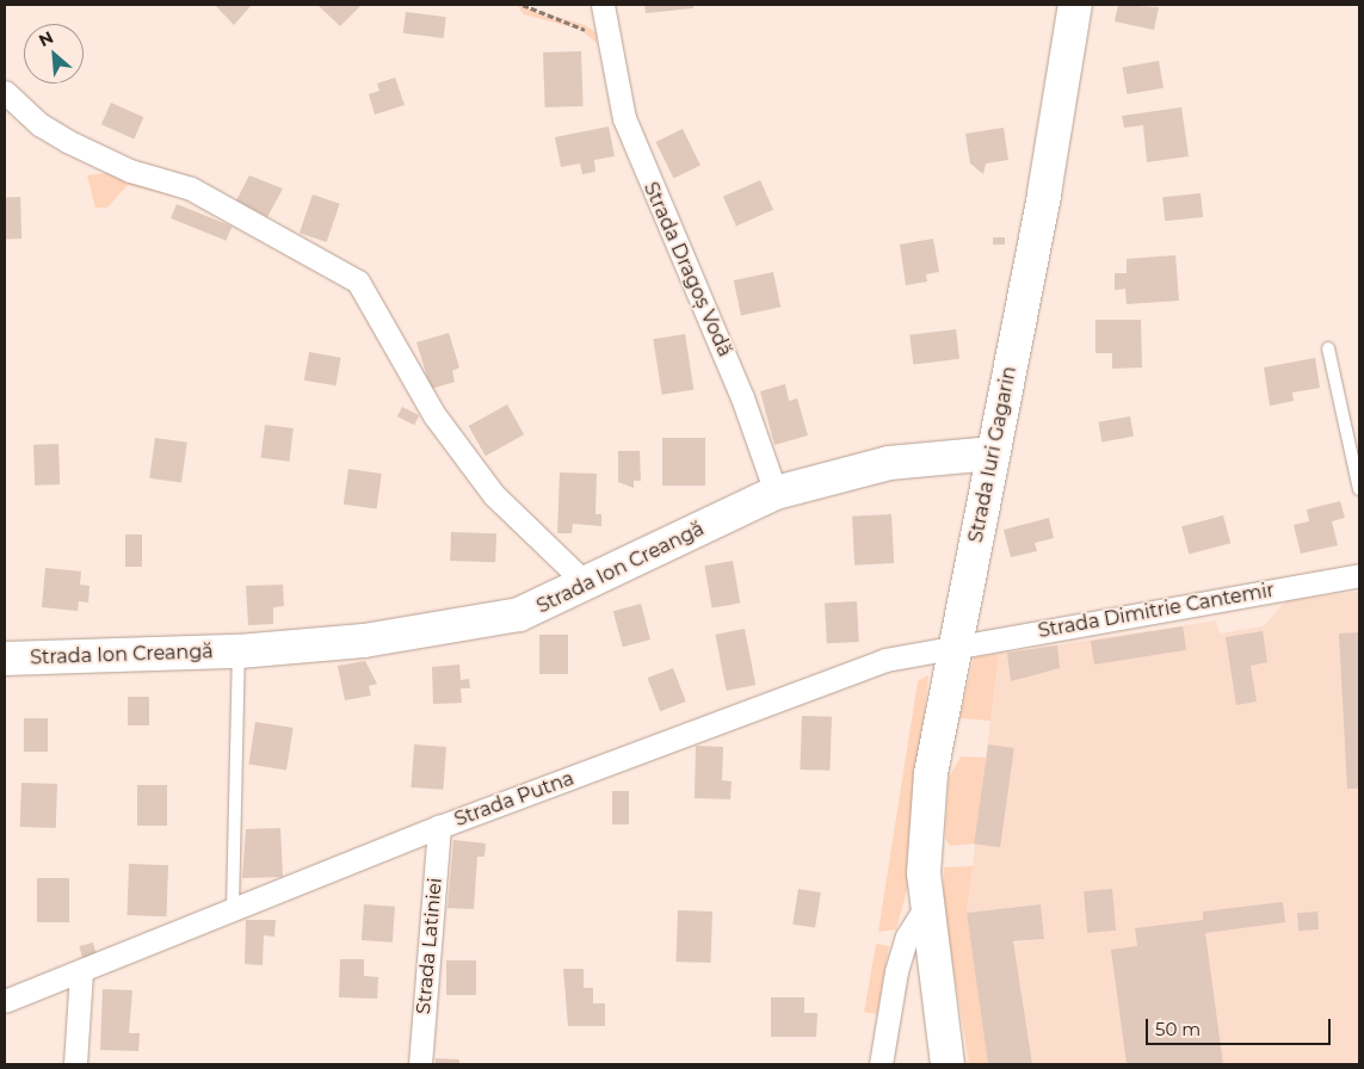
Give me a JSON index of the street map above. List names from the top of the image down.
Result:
{
  "streets": {
    "main road": ["Strada Iuri Gagarin", "Strada Ion Creangă"],
    "street": [
      "Strada Dragoș Vodă",
      "Strada Dimitrie Cantemir",
      "Strada Putna",
      "Strada Latiniei"
    ]
  },
  "crossings": [
    ["Strada Dragoș Vodă", "Strada Ion Creangă"],
    ["Strada Iuri Gagarin", "Strada Ion Creangă"],
    ["Strada Iuri Gagarin", "Strada Dimitrie Cantemir"],
    ["Strada Iuri Gagarin", "Strada Putna"],
    ["Strada Ion Creangă", "Strada Putna"],
    ["Strada Dimitrie Cantemir", "Strada Putna"],
    ["Strada Putna", "Strada Latiniei"]
  ],
  "scale_bar": "50 m",
  "north": "top left"
}
